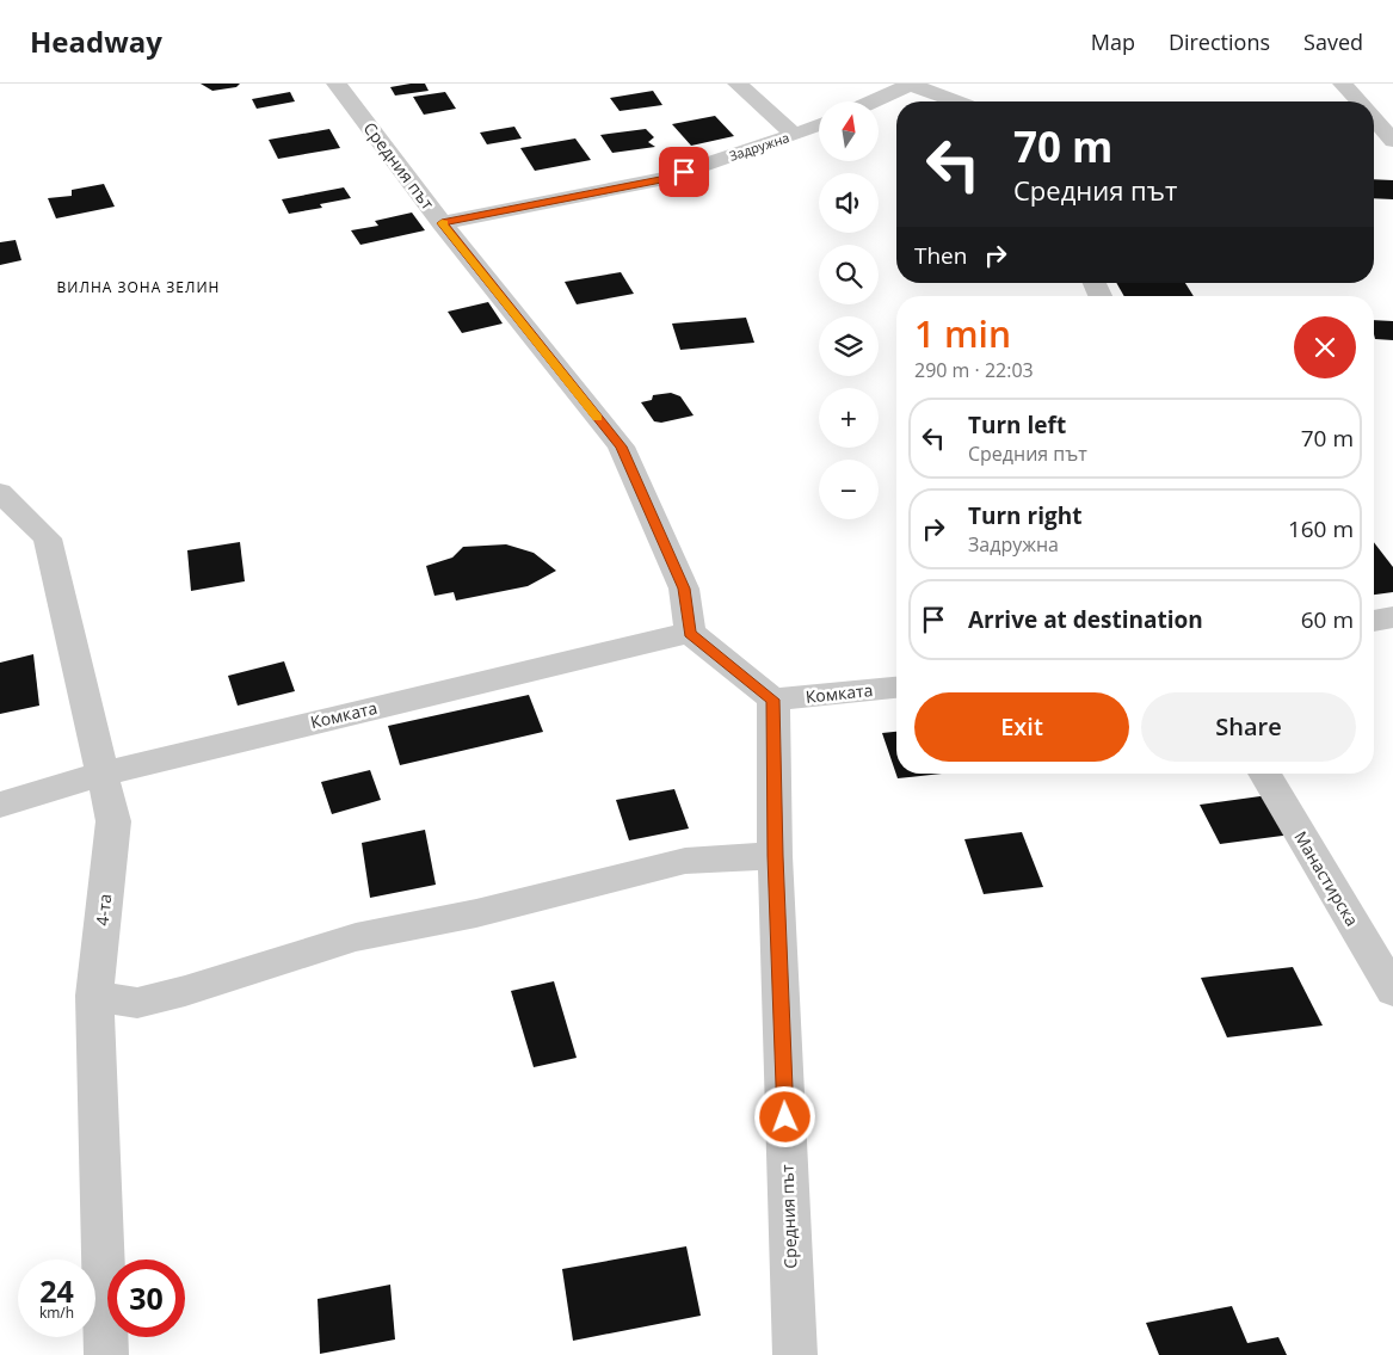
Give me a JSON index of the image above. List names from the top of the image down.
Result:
{
  "streets": {
    "street": [
      "Задружна",
      "Средния път",
      "Комката",
      "Манастирска",
      "4-та"
    ]
  },
  "crossings": [
    ["Задружна", "Средния път"],
    ["Средния път", "Комката"],
    ["Комката", "4-та"]
  ],
  "districts": ["ВИЛНА ЗОНА ЗЕЛИН"],
  "north": "top",
  "page": {
    "header": "Headway",
    "nav": ["Map", "Directions", "Saved"],
    "map_buttons": ["+", "−"],
    "turn": ["70 m", "Средния път"],
    "then": "Then",
    "heading": ["1 min", "290 m · 22:03"],
    "list": [
      {
        "name": "Turn left",
        "note": "Средния път",
        "value": "70 m"
      },
      {
        "name": "Turn right",
        "note": "Задружна",
        "value": "160 m"
      },
      {
        "name": "Arrive at destination",
        "value": "60 m"
      }
    ],
    "buttons": ["Exit", "Share"],
    "speed": "24 km/h",
    "limit": "30"
  }
}
